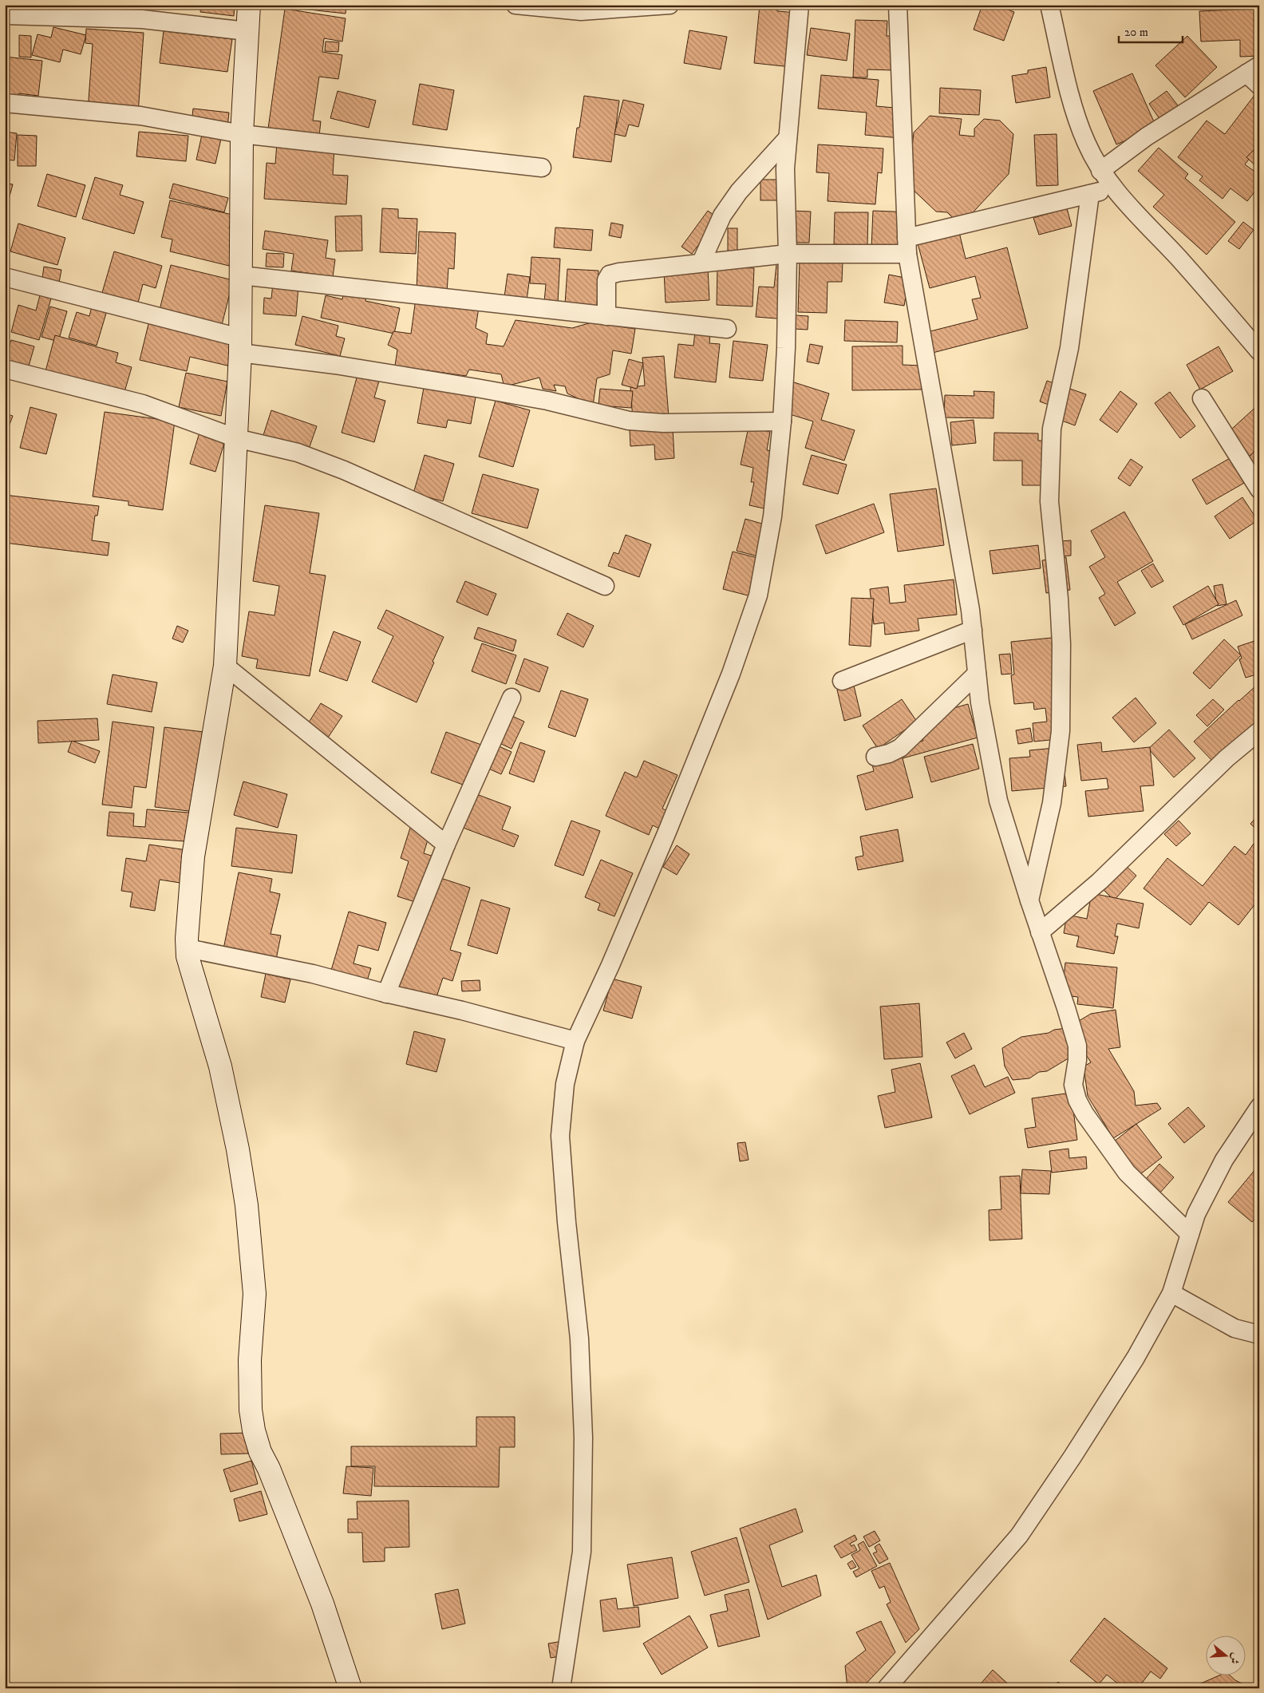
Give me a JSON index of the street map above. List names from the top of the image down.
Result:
{
  "scale_bar": "20 m",
  "north": "right"
}
